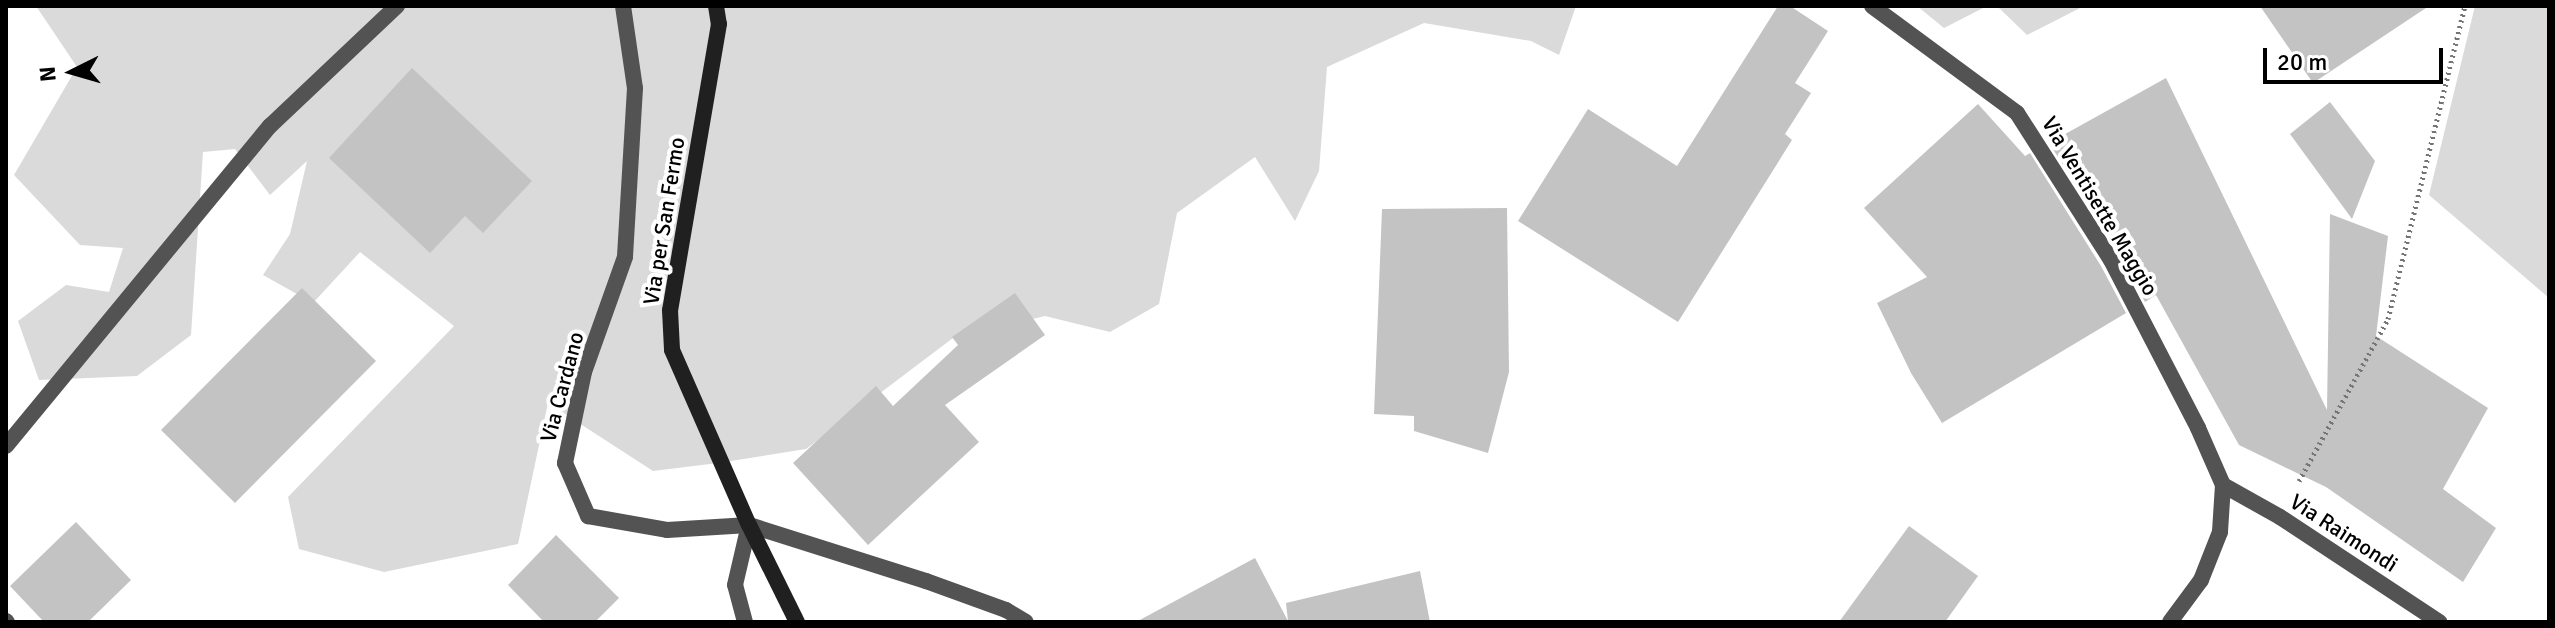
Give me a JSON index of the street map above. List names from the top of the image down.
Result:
{
  "streets": {
    "main road": ["Via per San Fermo"],
    "street": ["Via Ventisette Maggio", "Via Cardano", "Via Raimondi"]
  },
  "crossings": [
    ["Via Ventisette Maggio", "Via Raimondi"],
    ["Via per San Fermo", "Via Cardano"]
  ],
  "scale_bar": "20 m",
  "north": "left"
}
